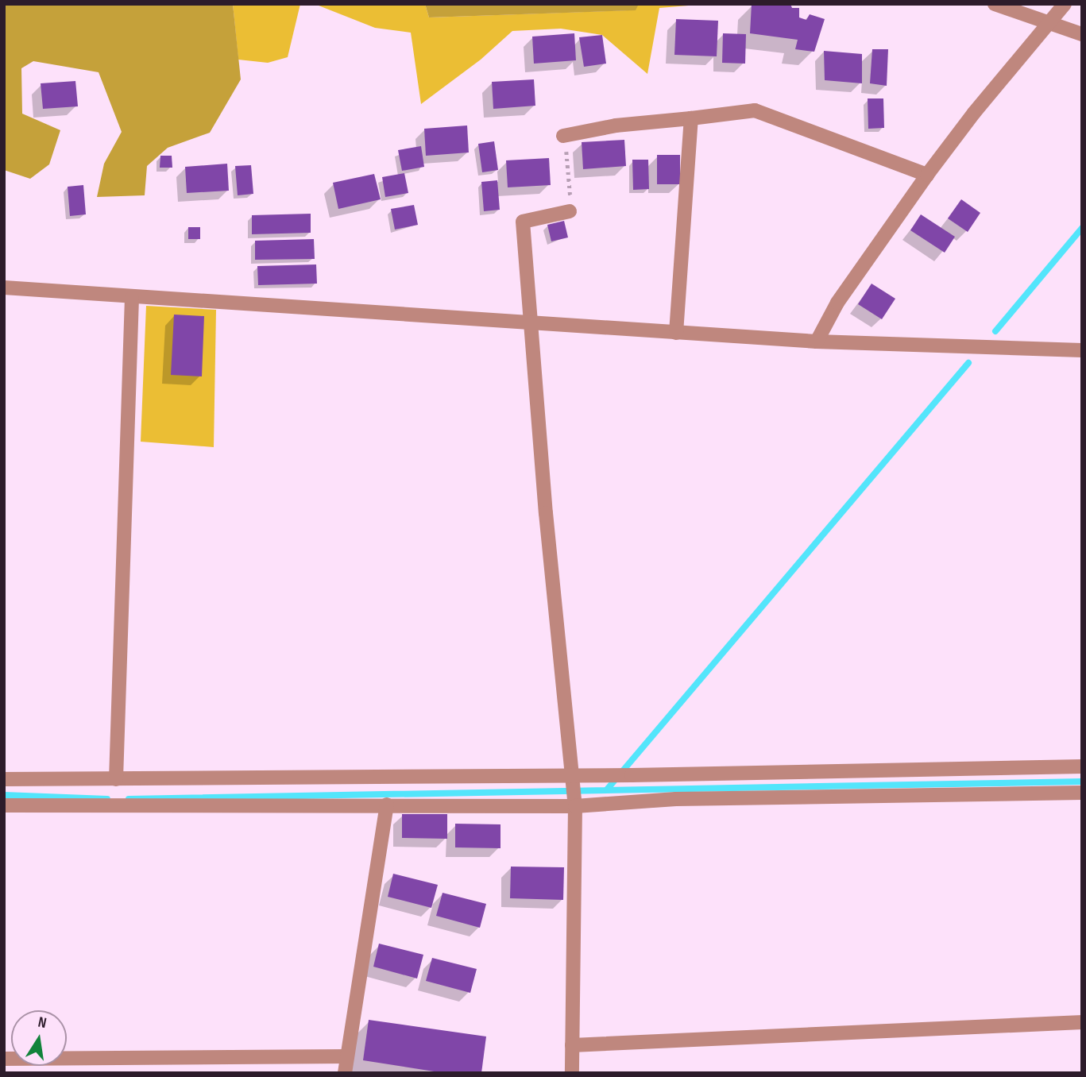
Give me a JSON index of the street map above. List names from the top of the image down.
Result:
{
  "north": "top"
}
